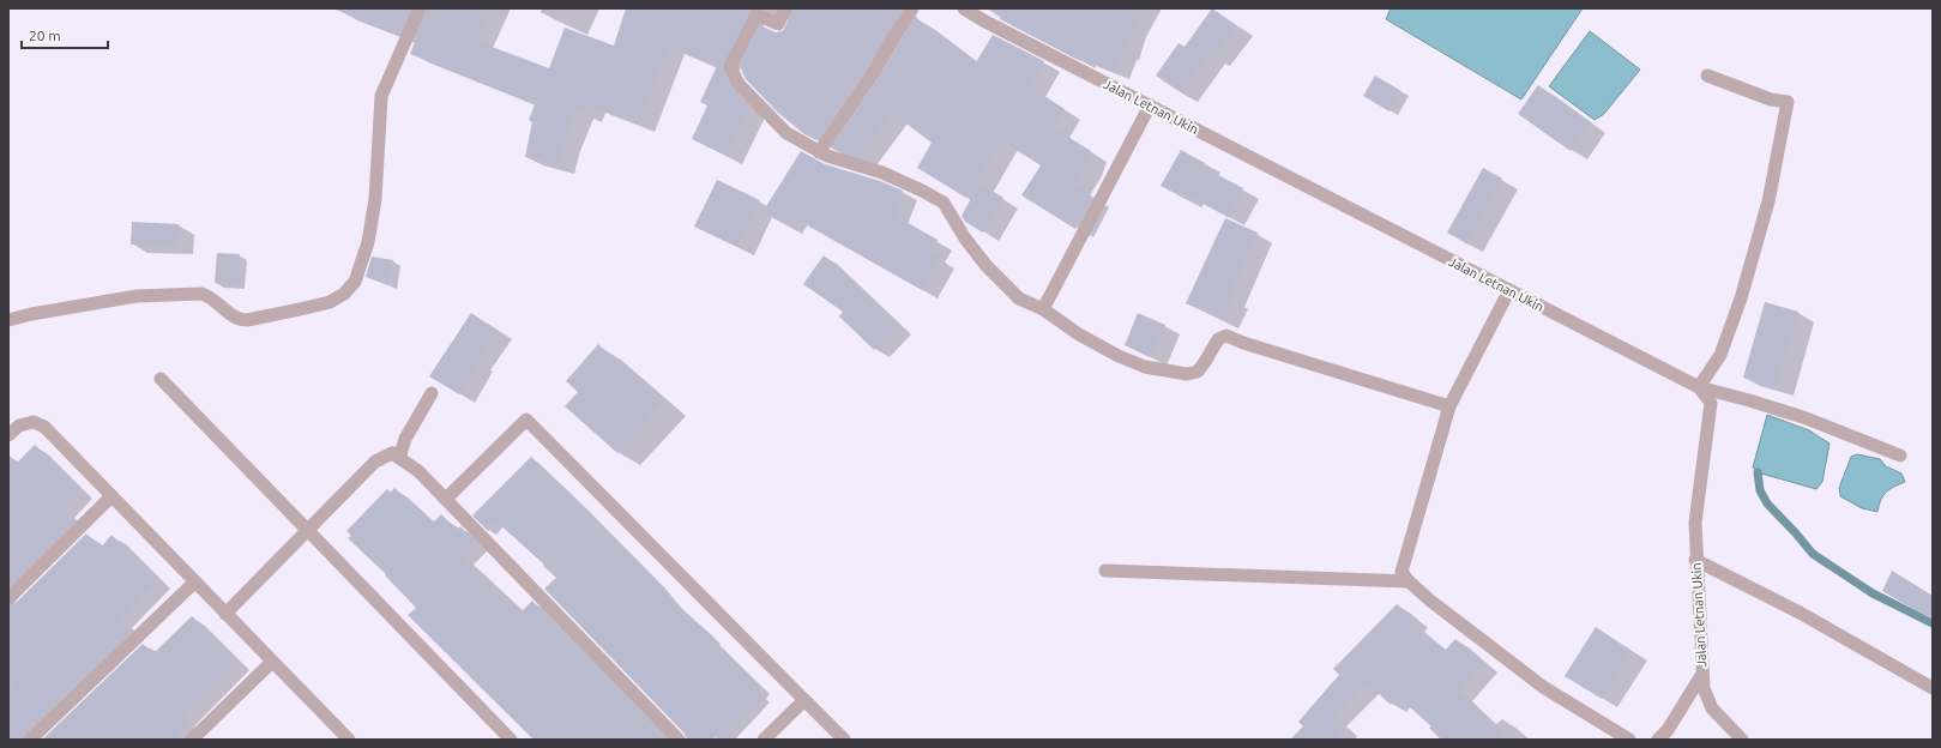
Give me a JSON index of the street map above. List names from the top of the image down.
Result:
{
  "streets": {
    "street": ["Jalan Letnan Ukin"]
  },
  "scale_bar": "20 m"
}
